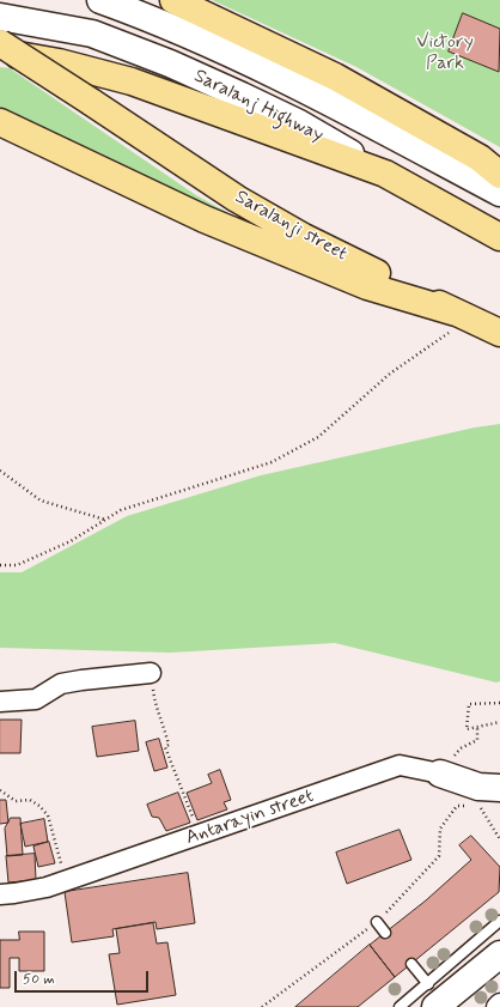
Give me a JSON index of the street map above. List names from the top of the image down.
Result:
{
  "streets": {
    "main road": ["Saralanj Highway", "Saralanji street", "Antarayin street"]
  },
  "parks": ["Victory Park"],
  "scale_bar": "50 m"
}
